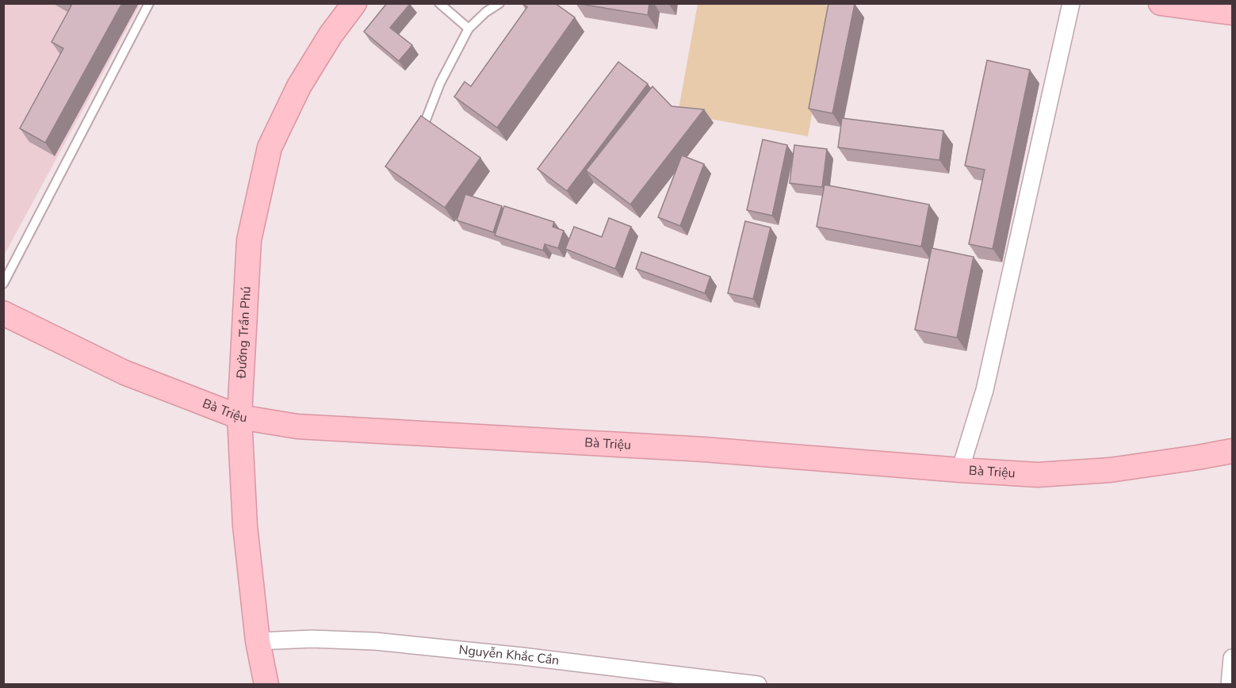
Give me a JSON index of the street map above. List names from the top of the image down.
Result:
{
  "streets": {
    "main road": ["Đường Trần Phú", "Bà Triệu"],
    "street": ["Nguyễn Khắc Cần"]
  },
  "crossings": [
    ["Đường Trần Phú", "Bà Triệu"],
    ["Đường Trần Phú", "Nguyễn Khắc Cần"]
  ]
}
